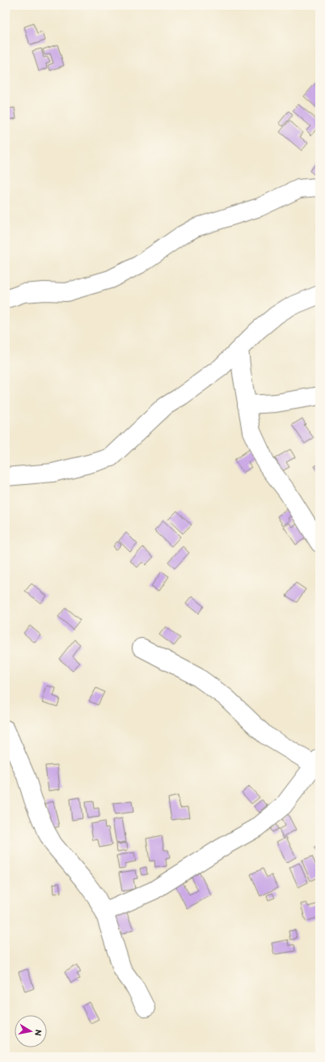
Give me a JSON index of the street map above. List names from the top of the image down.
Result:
{
  "north": "right"
}
